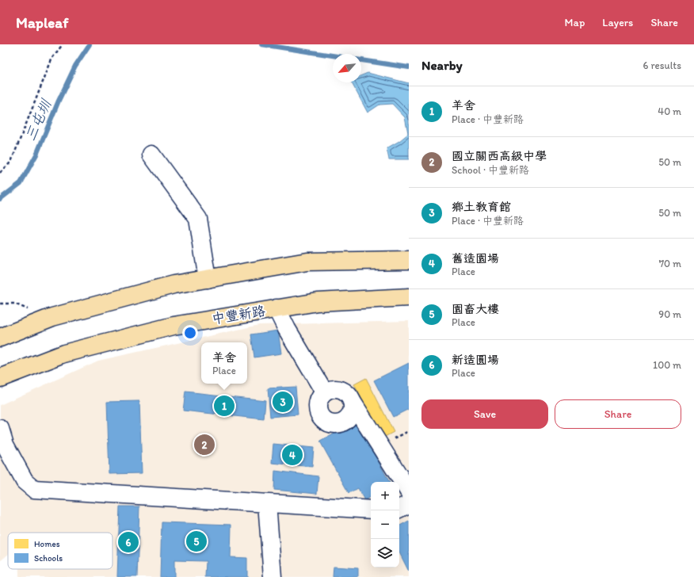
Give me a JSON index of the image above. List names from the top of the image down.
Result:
{
  "streets": {
    "main road": ["中豐新路"]
  },
  "water": ["三屯圳"],
  "legend": ["Homes", "Schools"],
  "north": "bottom left",
  "page": {
    "header": "Mapleaf",
    "nav": ["Map", "Layers", "Share"],
    "heading": ["Nearby", "6 results"],
    "list": [
      {
        "mark": "1",
        "name": "羊舍",
        "note": "Place · 中豐新路",
        "value": "40 m"
      },
      {
        "mark": "2",
        "name": "國立關西高級中學",
        "note": "School · 中豐新路",
        "value": "50 m"
      },
      {
        "mark": "3",
        "name": "鄉土教育館",
        "note": "Place · 中豐新路",
        "value": "50 m"
      },
      {
        "mark": "4",
        "name": "舊造園場",
        "note": "Place",
        "value": "70 m"
      },
      {
        "mark": "5",
        "name": "園畜大樓",
        "note": "Place",
        "value": "90 m"
      },
      {
        "mark": "6",
        "name": "新造圓場",
        "note": "Place",
        "value": "100 m"
      }
    ],
    "popup": ["羊舍", "Place"],
    "pins": [
      "3",
      "1",
      "2",
      "4",
      "5",
      "6"
    ],
    "buttons": ["Save", "Share"],
    "map_buttons": ["+", "−"]
  }
}
